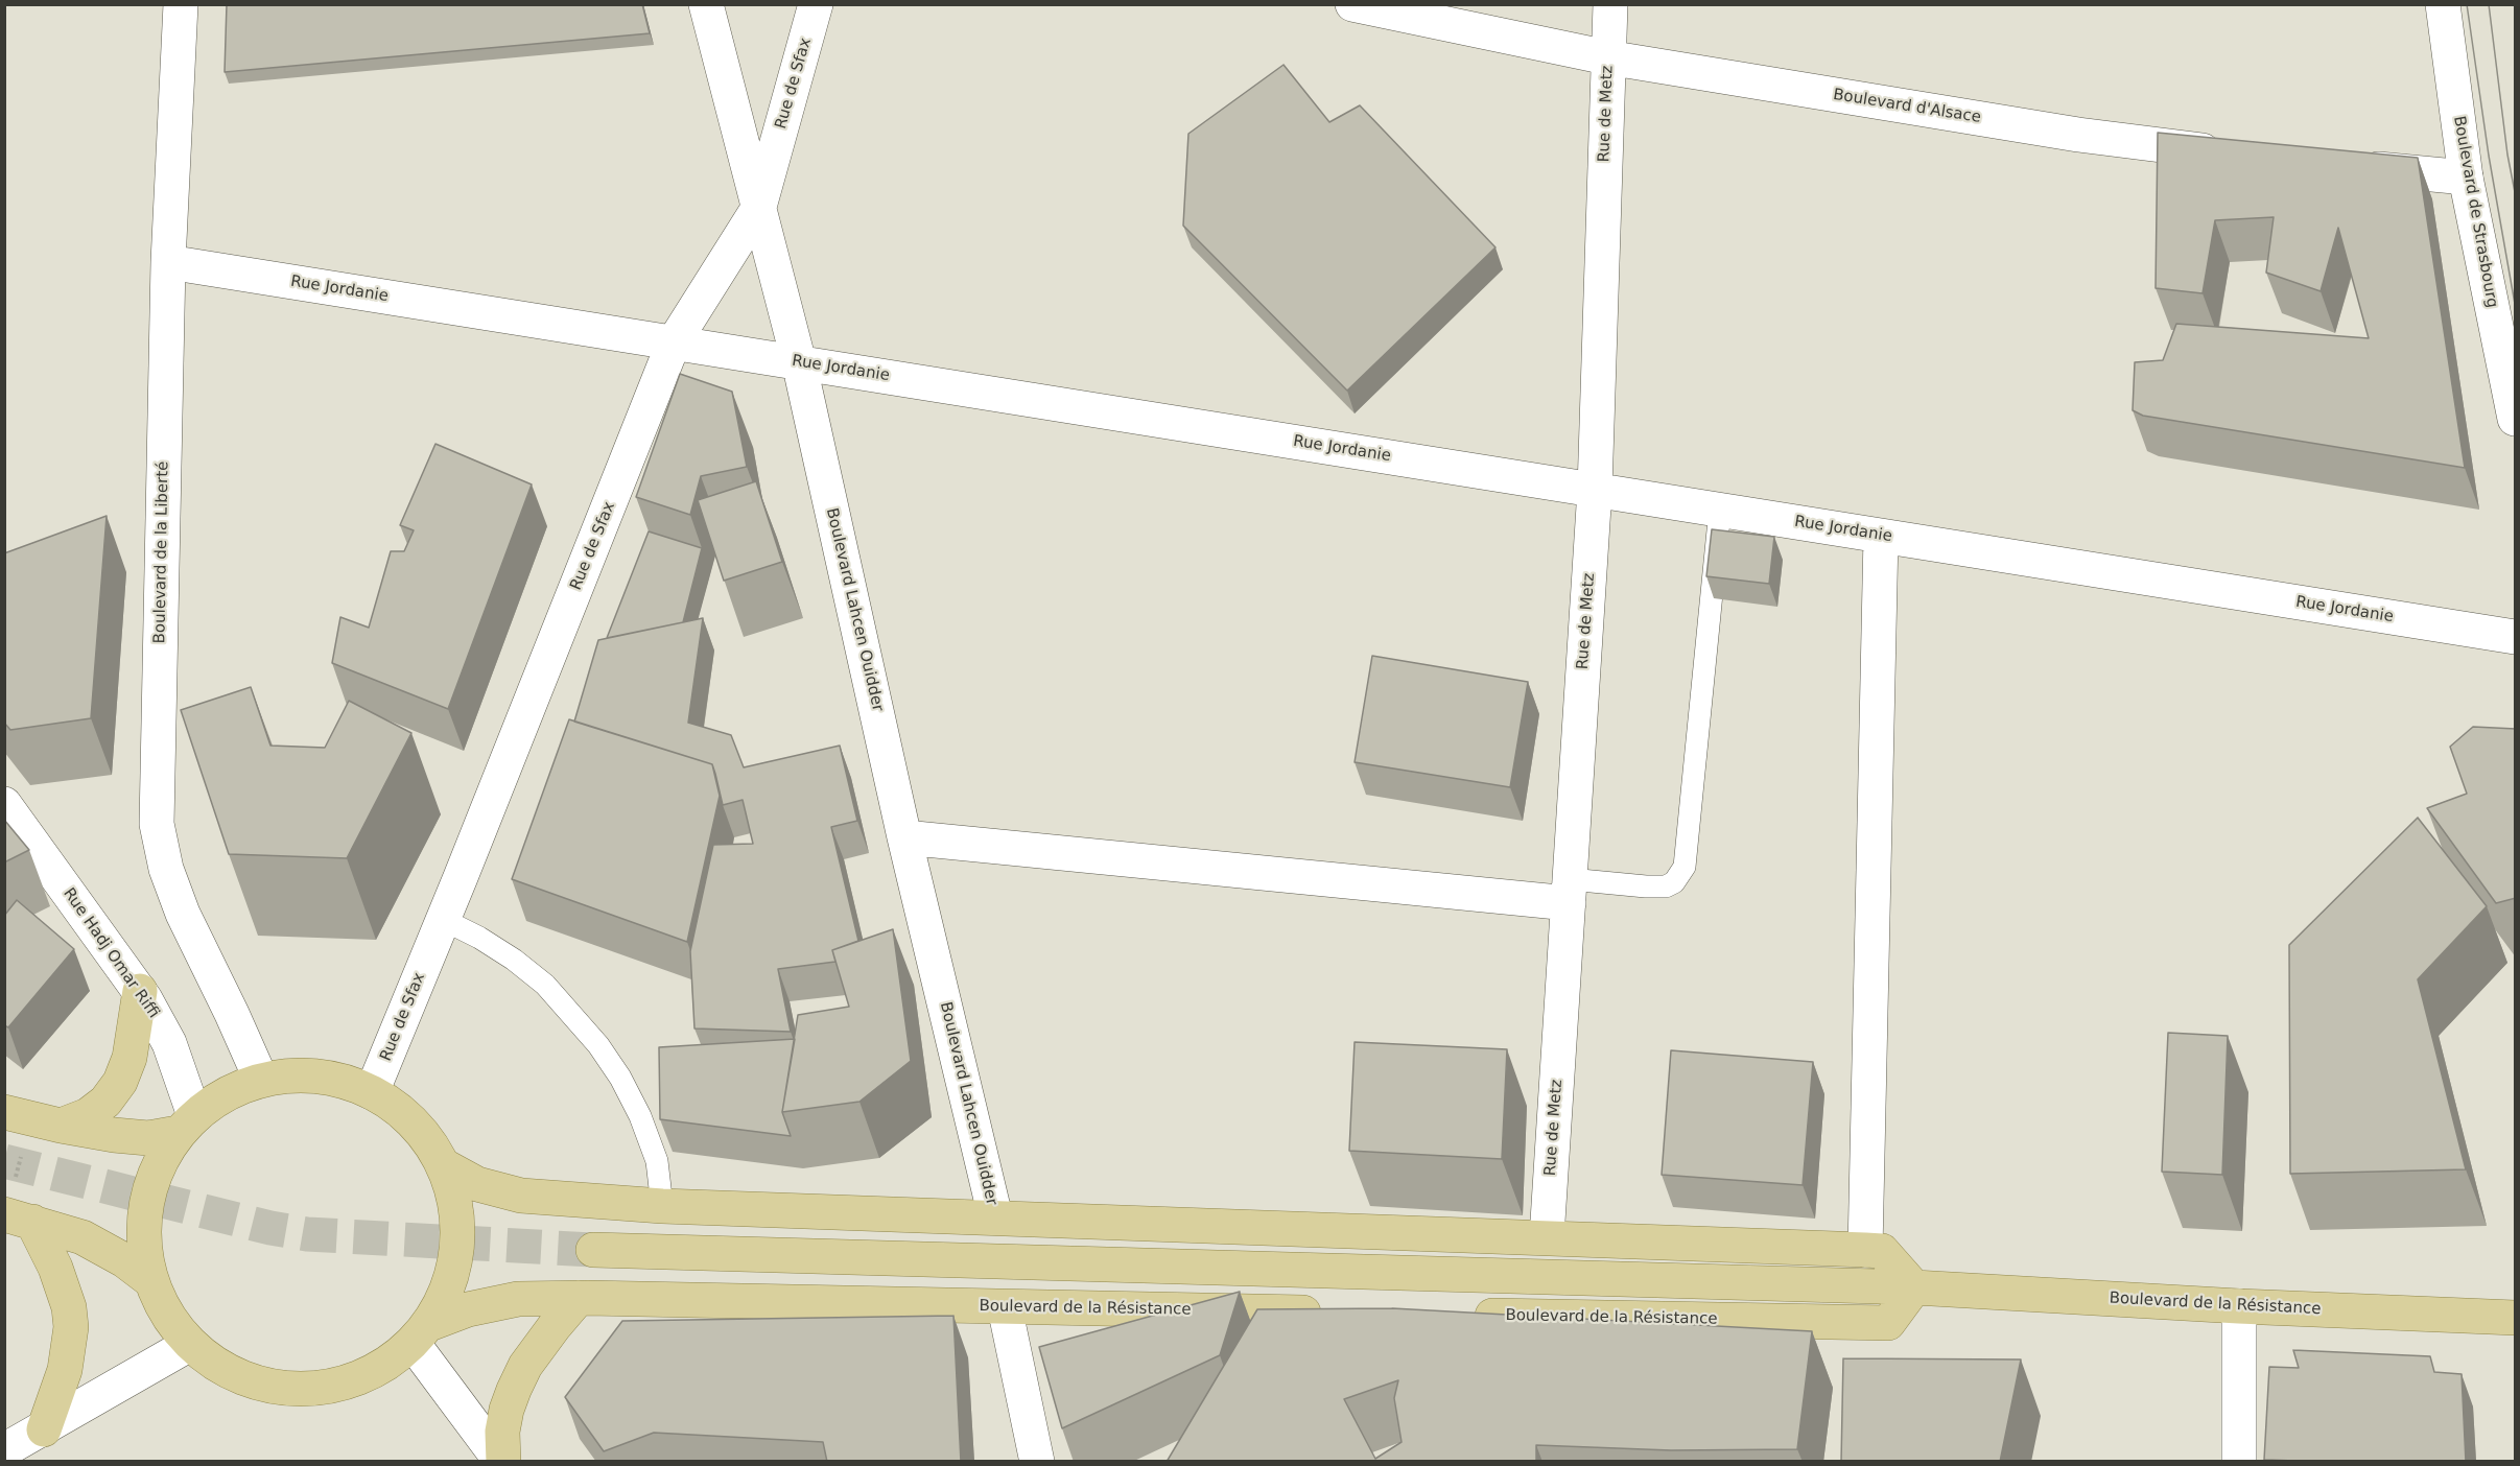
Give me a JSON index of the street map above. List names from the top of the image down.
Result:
{
  "streets": {
    "main road": ["Boulevard de la Résistance"],
    "street": [
      "Rue de Sfax",
      "Boulevard d'Alsace",
      "Rue de Metz",
      "Boulevard de Strasbourg",
      "Rue Jordanie",
      "Boulevard de la Liberté",
      "Boulevard Lahcen Ouidder",
      "Rue Hadj Omar Riffi"
    ]
  },
  "crossings": [
    ["Rue de Sfax", "Rue Jordanie"],
    ["Rue de Sfax", "Boulevard Lahcen Ouidder"],
    ["Boulevard d'Alsace", "Rue de Metz"],
    ["Rue de Metz", "Rue Jordanie"],
    ["Rue Jordanie", "Boulevard de la Liberté"],
    ["Rue Jordanie", "Boulevard Lahcen Ouidder"]
  ]
}
